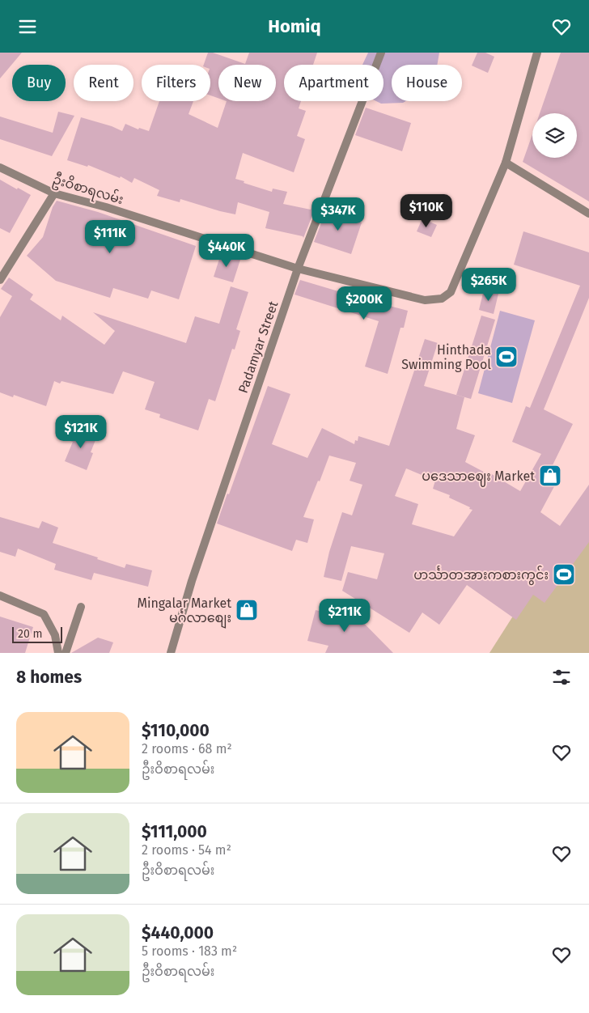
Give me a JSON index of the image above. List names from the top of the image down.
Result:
{
  "streets": {
    "street": ["ဦးဝိစာရလမ်း", "Padamyar Street"]
  },
  "crossings": [
    ["ဦးဝိစာရလမ်း", "Padamyar Street"]
  ],
  "places": {
    "sports": ["Hinthada Swimming Pool", "ဟင်္သာတအားကစားကွင်း"],
    "shop": ["ပဒေသာဈေး Market", "Mingalar Market မင်္ဂလာစျေး"]
  },
  "scale_bar": "20 m",
  "page": {
    "header": "Homiq",
    "chip": [
      "Buy",
      "Rent",
      "Filters",
      "New",
      "Apartment",
      "House"
    ],
    "price": [
      "$110K",
      "$347K",
      "$111K",
      "$440K",
      "$265K",
      "$200K",
      "$121K",
      "$211K"
    ],
    "scale": "20 m",
    "heading": "8 homes",
    "list": [
      {
        "name": "$110,000",
        "note": "2 rooms · 68 m² · ဦးဝိစာရလမ်း"
      },
      {
        "name": "$111,000",
        "note": "2 rooms · 54 m² · ဦးဝိစာရလမ်း"
      },
      {
        "name": "$440,000",
        "note": "5 rooms · 183 m² · ဦးဝိစာရလမ်း"
      }
    ]
  }
}
